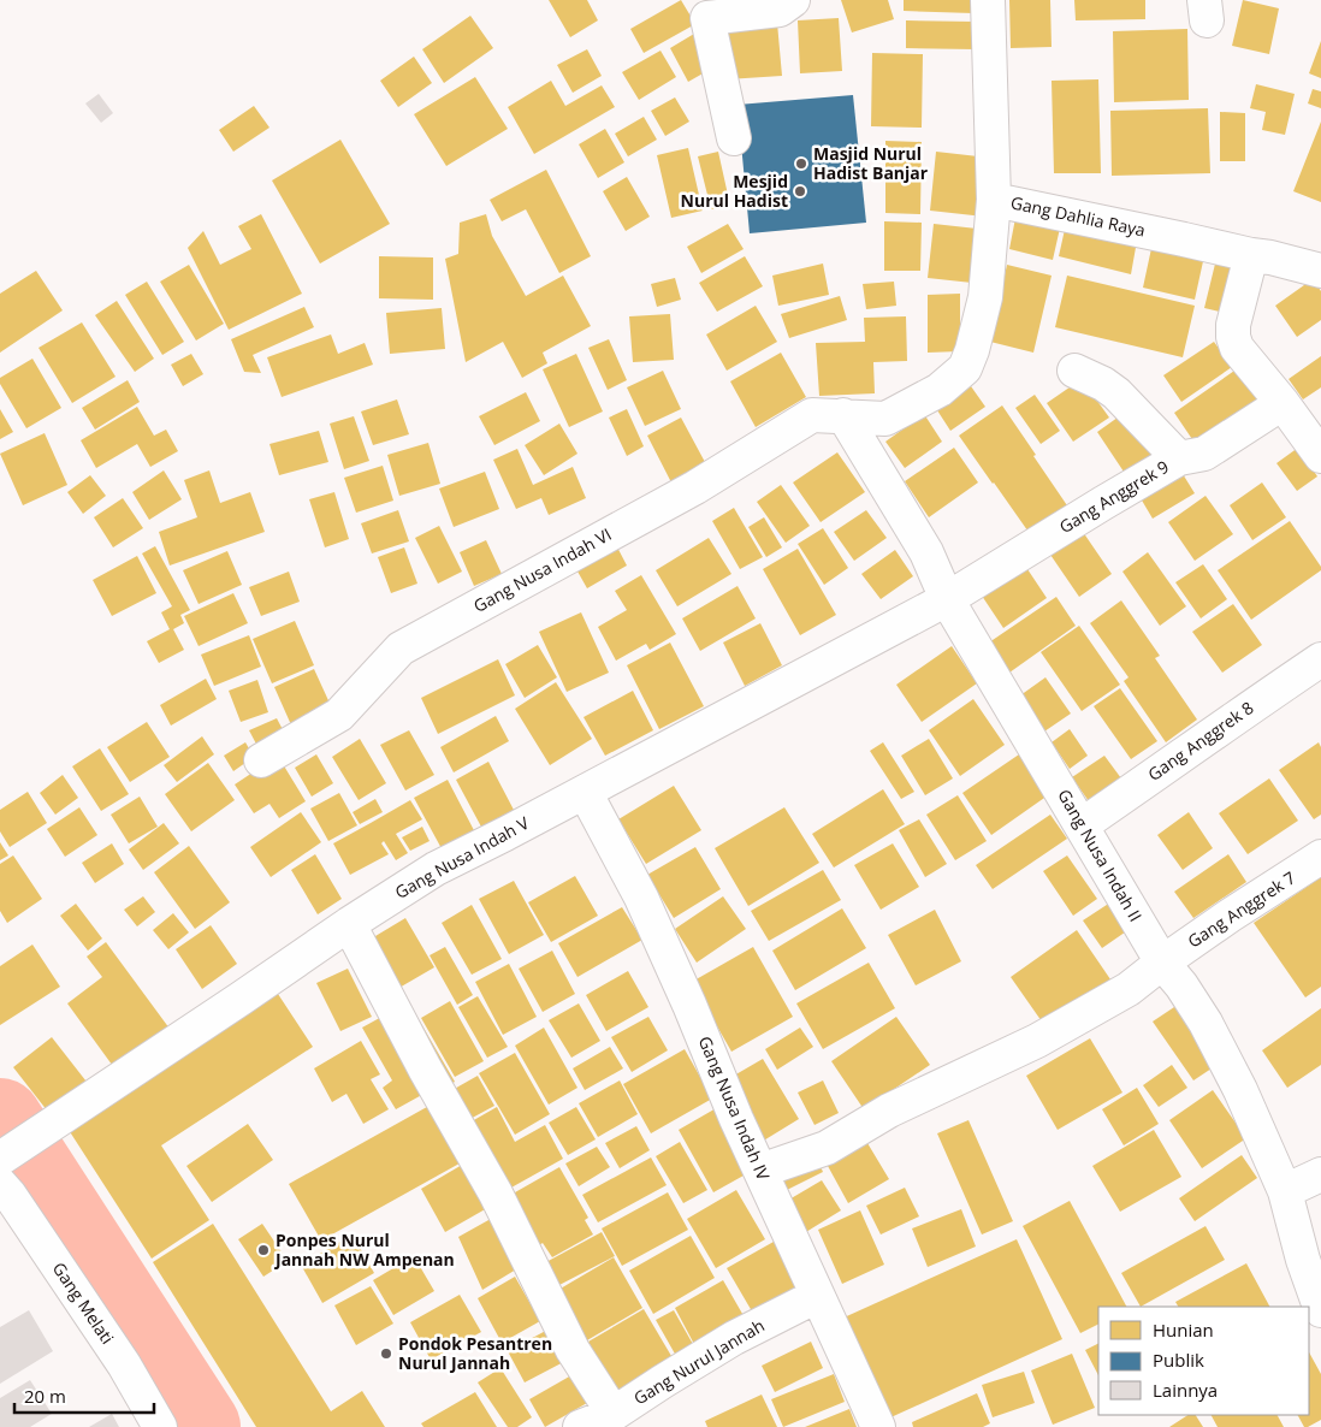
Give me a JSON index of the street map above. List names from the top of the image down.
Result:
{
  "streets": {
    "street": [
      "Gang Dahlia Raya",
      "Gang Anggrek 9",
      "Gang Nusa Indah VI",
      "Gang Anggrek 8",
      "Gang Nusa Indah II",
      "Gang Nusa Indah V",
      "Gang Anggrek 7",
      "Gang Nusa Indah IV",
      "Gang Melati",
      "Gang Nurul Jannah"
    ]
  },
  "crossings": [
    ["Gang Dahlia Raya", "Gang Nusa Indah VI"],
    ["Gang Anggrek 9", "Gang Nusa Indah II"],
    ["Gang Anggrek 9", "Gang Nusa Indah V"],
    ["Gang Nusa Indah VI", "Gang Nusa Indah II"],
    ["Gang Anggrek 8", "Gang Nusa Indah II"],
    ["Gang Nusa Indah II", "Gang Nusa Indah V"],
    ["Gang Nusa Indah II", "Gang Anggrek 7"],
    ["Gang Nusa Indah V", "Gang Nusa Indah IV"],
    ["Gang Nusa Indah V", "Gang Melati"],
    ["Gang Anggrek 7", "Gang Nusa Indah IV"],
    ["Gang Nusa Indah IV", "Gang Nurul Jannah"]
  ],
  "places": [
    "Masjid Nurul Hadist Banjar",
    "Mesjid Nurul Hadist",
    "Ponpes Nurul Jannah NW Ampenan",
    "Pondok Pesantren Nurul Jannah"
  ],
  "legend": ["Hunian", "Publik", "Lainnya"],
  "scale_bar": "20 m"
}
